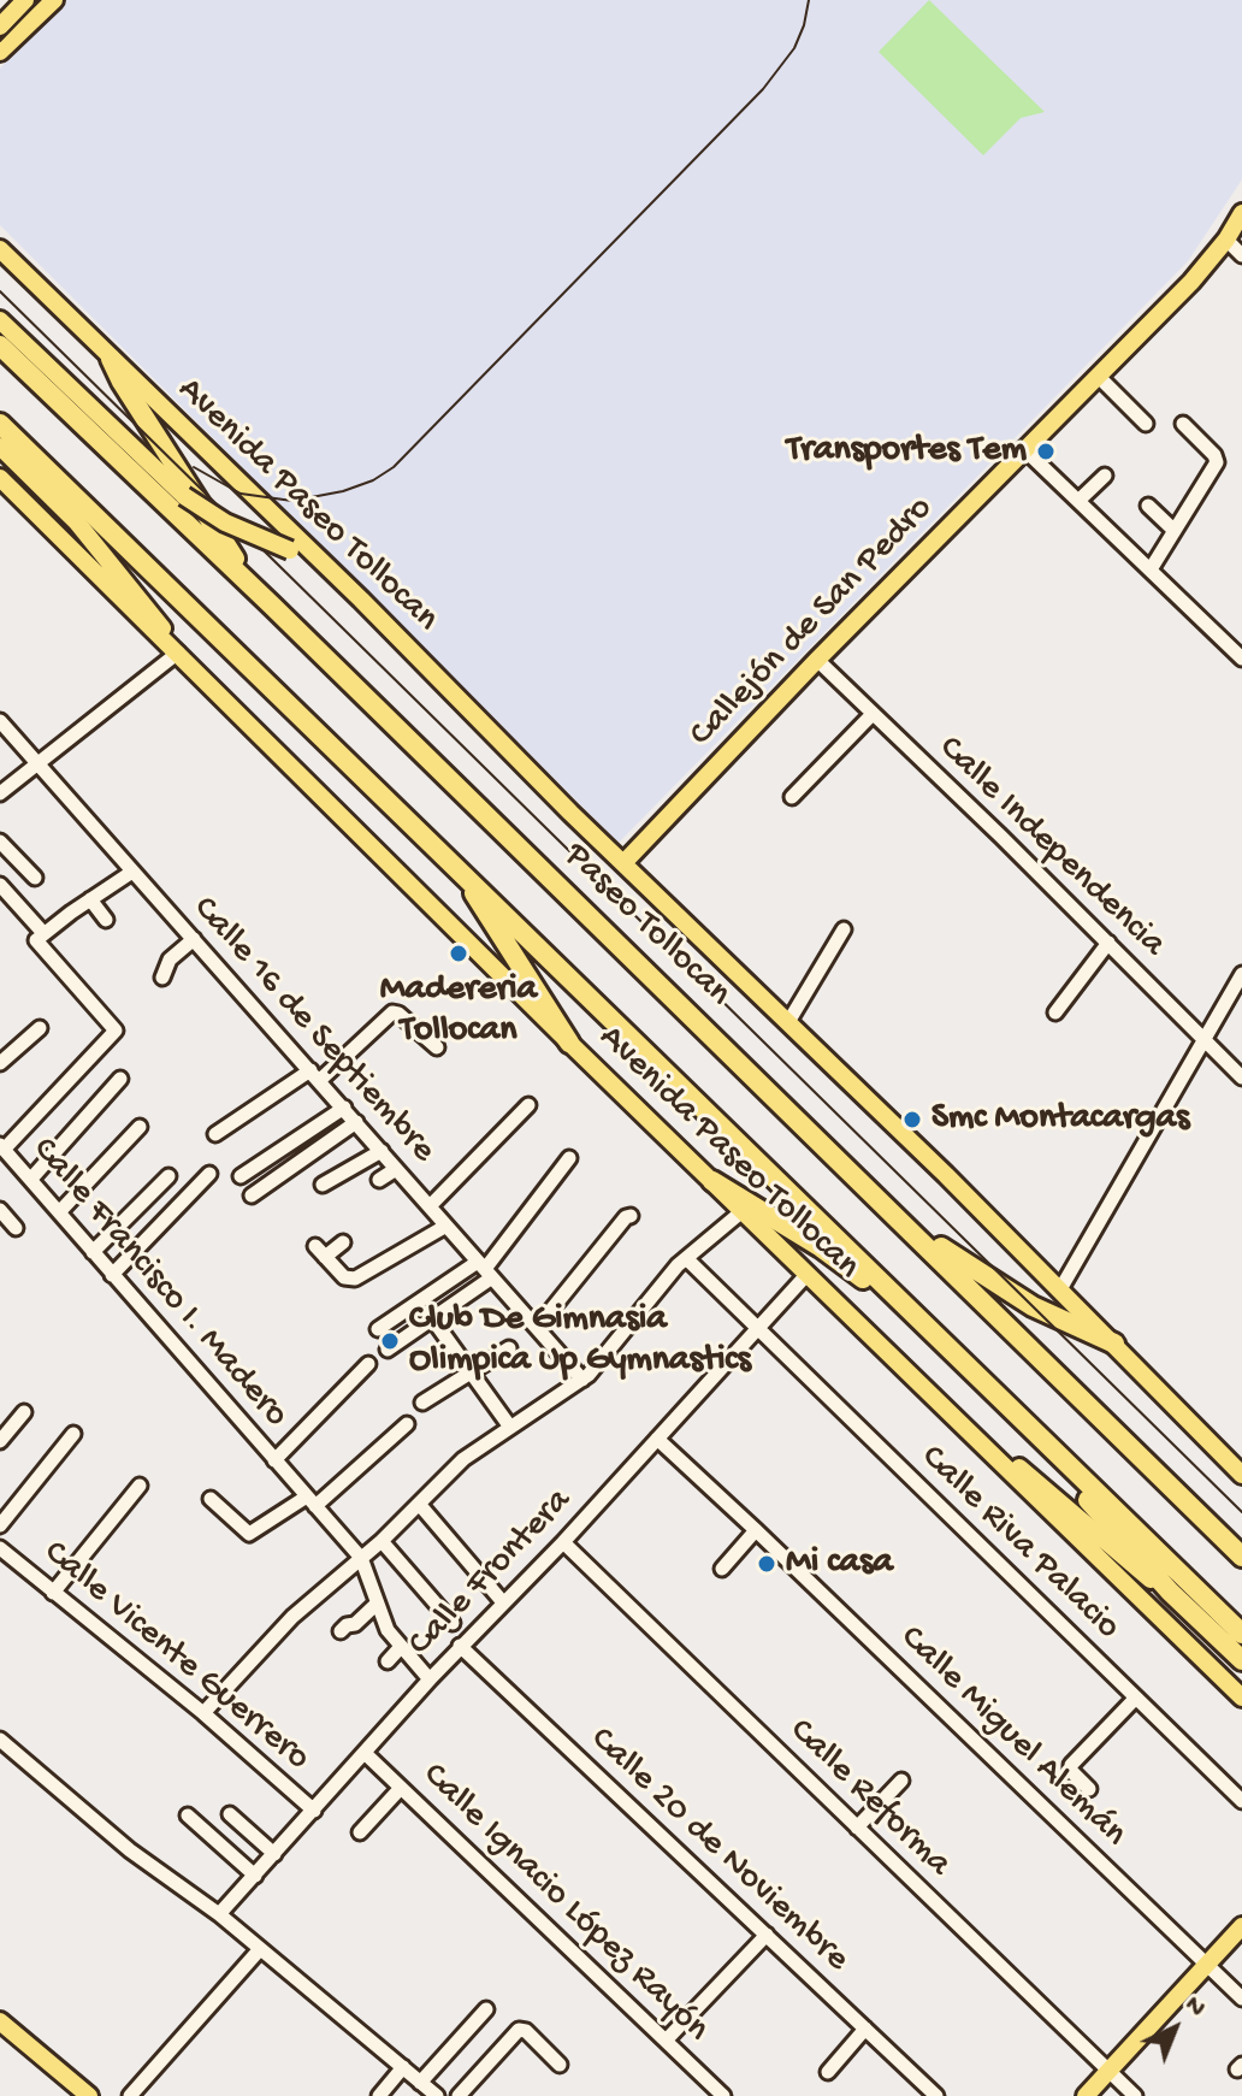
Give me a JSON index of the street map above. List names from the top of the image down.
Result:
{
  "streets": {
    "highway": ["Paseo Tollocan"],
    "main road": ["Avenida Paseo Tollocan", "Callejón de San Pedro"],
    "street": [
      "Calle Independencia",
      "Calle 16 de Septiembre",
      "Calle Francisco I. Madero",
      "Calle Riva Palacio",
      "Calle Frontera",
      "Calle Vicente Guerrero",
      "Calle Miguel Alemán",
      "Calle Reforma",
      "Calle 20 de Noviembre",
      "Calle Ignacio López Rayón"
    ]
  },
  "crossings": [
    ["Avenida Paseo Tollocan", "Callejón de San Pedro"],
    ["Avenida Paseo Tollocan", "Calle Frontera"],
    ["Callejón de San Pedro", "Calle Independencia"],
    ["Calle Francisco I. Madero", "Calle Frontera"],
    ["Calle Riva Palacio", "Calle Frontera"],
    ["Calle Frontera", "Calle Vicente Guerrero"],
    ["Calle Frontera", "Calle Miguel Alemán"],
    ["Calle Frontera", "Calle Reforma"],
    ["Calle Frontera", "Calle 20 de Noviembre"],
    ["Calle Frontera", "Calle Ignacio López Rayón"]
  ],
  "places": [
    "Transportes Tem",
    "Madereria Tollocan",
    "Smc Montacargas",
    "Club De Gimnasia Olimpica Up Gymnastics",
    "Mi casa"
  ],
  "north": "top right"
}
